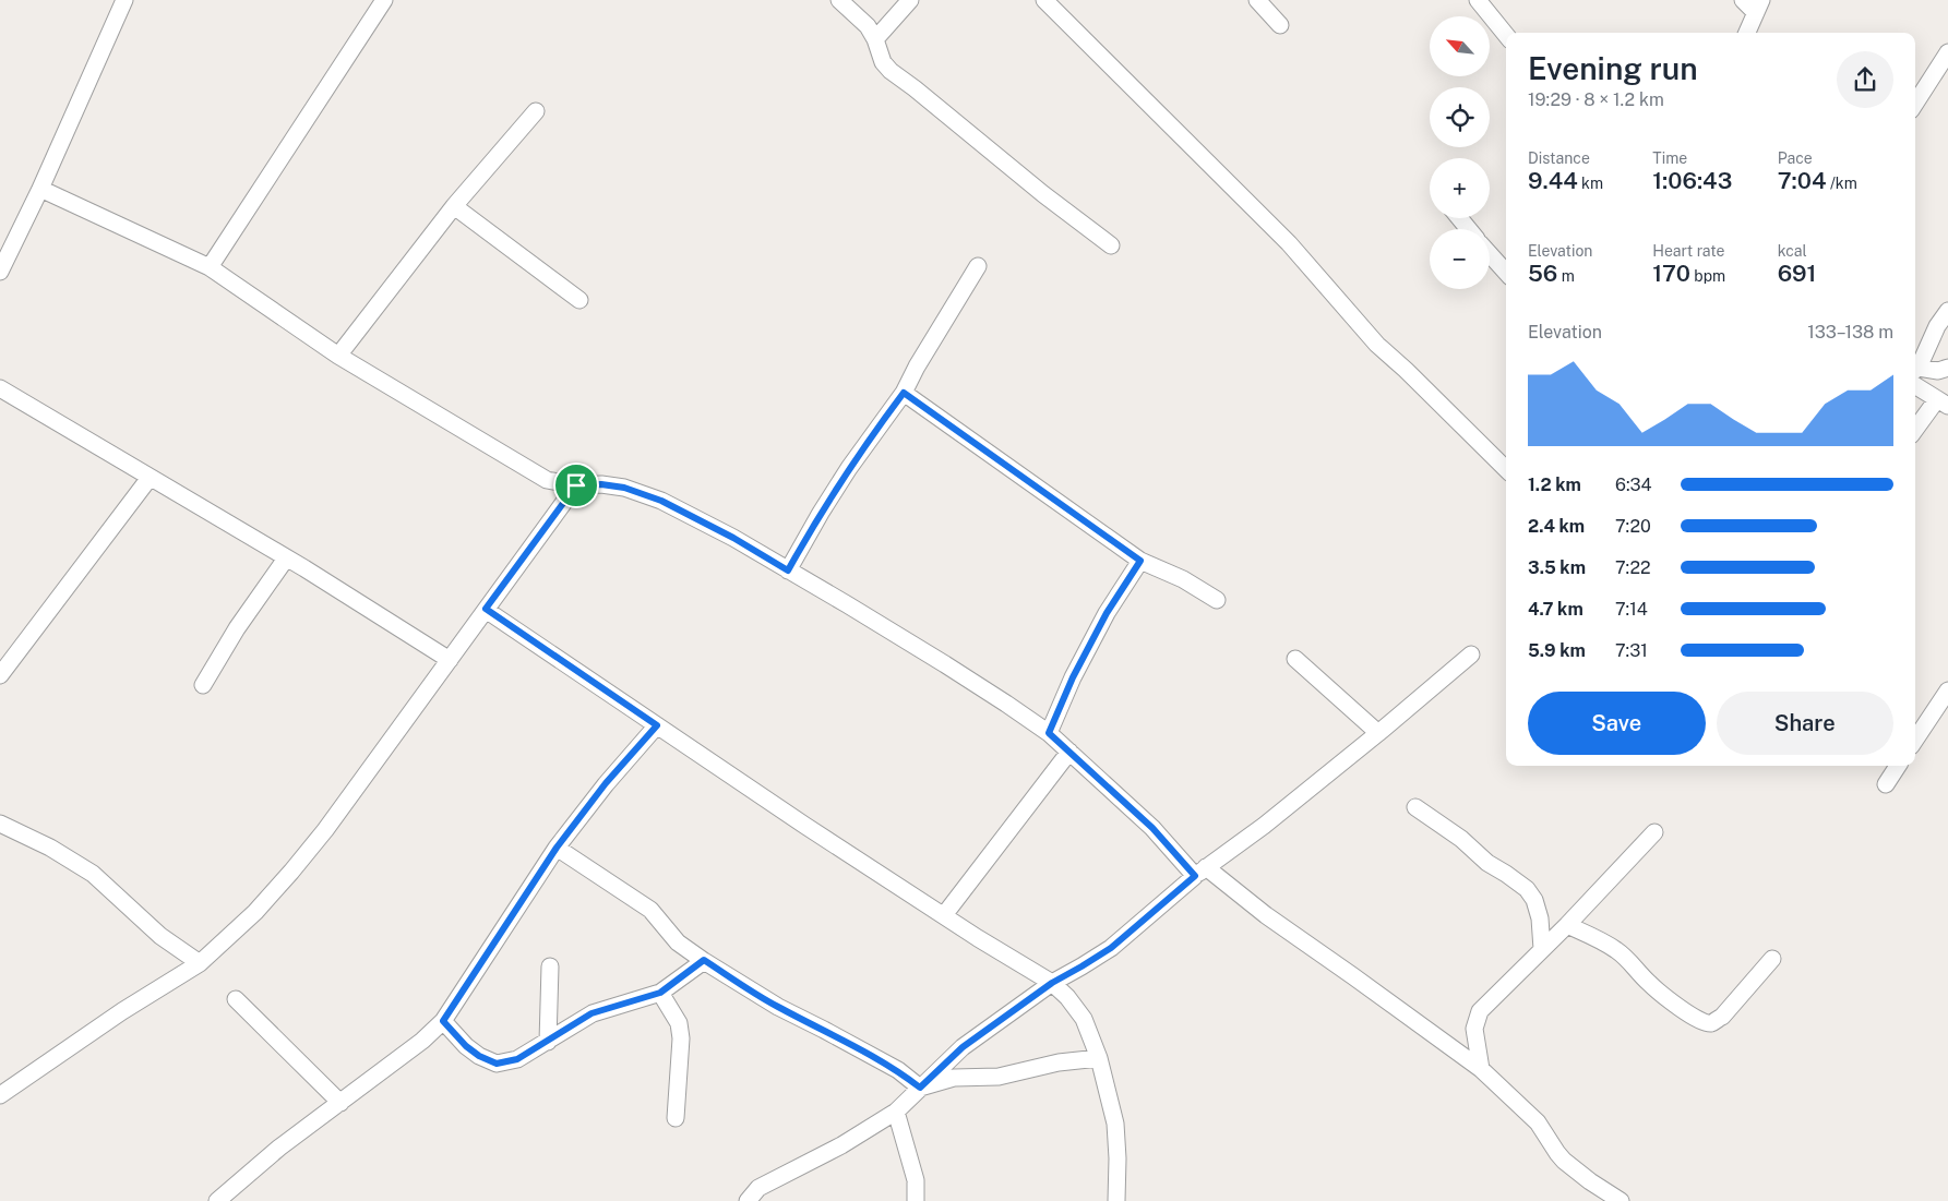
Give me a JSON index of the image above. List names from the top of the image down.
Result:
{
  "north": "top left",
  "page": {
    "map_buttons": ["+", "−"],
    "heading": ["Evening run", "19:29 · 8 × 1.2 km"],
    "stats": [
      ["Distance", "9.44 km"],
      ["Time", "1:06:43"],
      ["Pace", "7:04 /km"],
      ["Elevation", "56 m"],
      ["Heart rate", "170 bpm"],
      ["kcal", "691"]
    ],
    "chart": ["Elevation", "133–138 m"],
    "list": [
      {
        "name": "1.2 km",
        "note": "6:34"
      },
      {
        "name": "2.4 km",
        "note": "7:20"
      },
      {
        "name": "3.5 km",
        "note": "7:22"
      },
      {
        "name": "4.7 km",
        "note": "7:14"
      },
      {
        "name": "5.9 km",
        "note": "7:31"
      }
    ],
    "buttons": ["Save", "Share"]
  }
}
